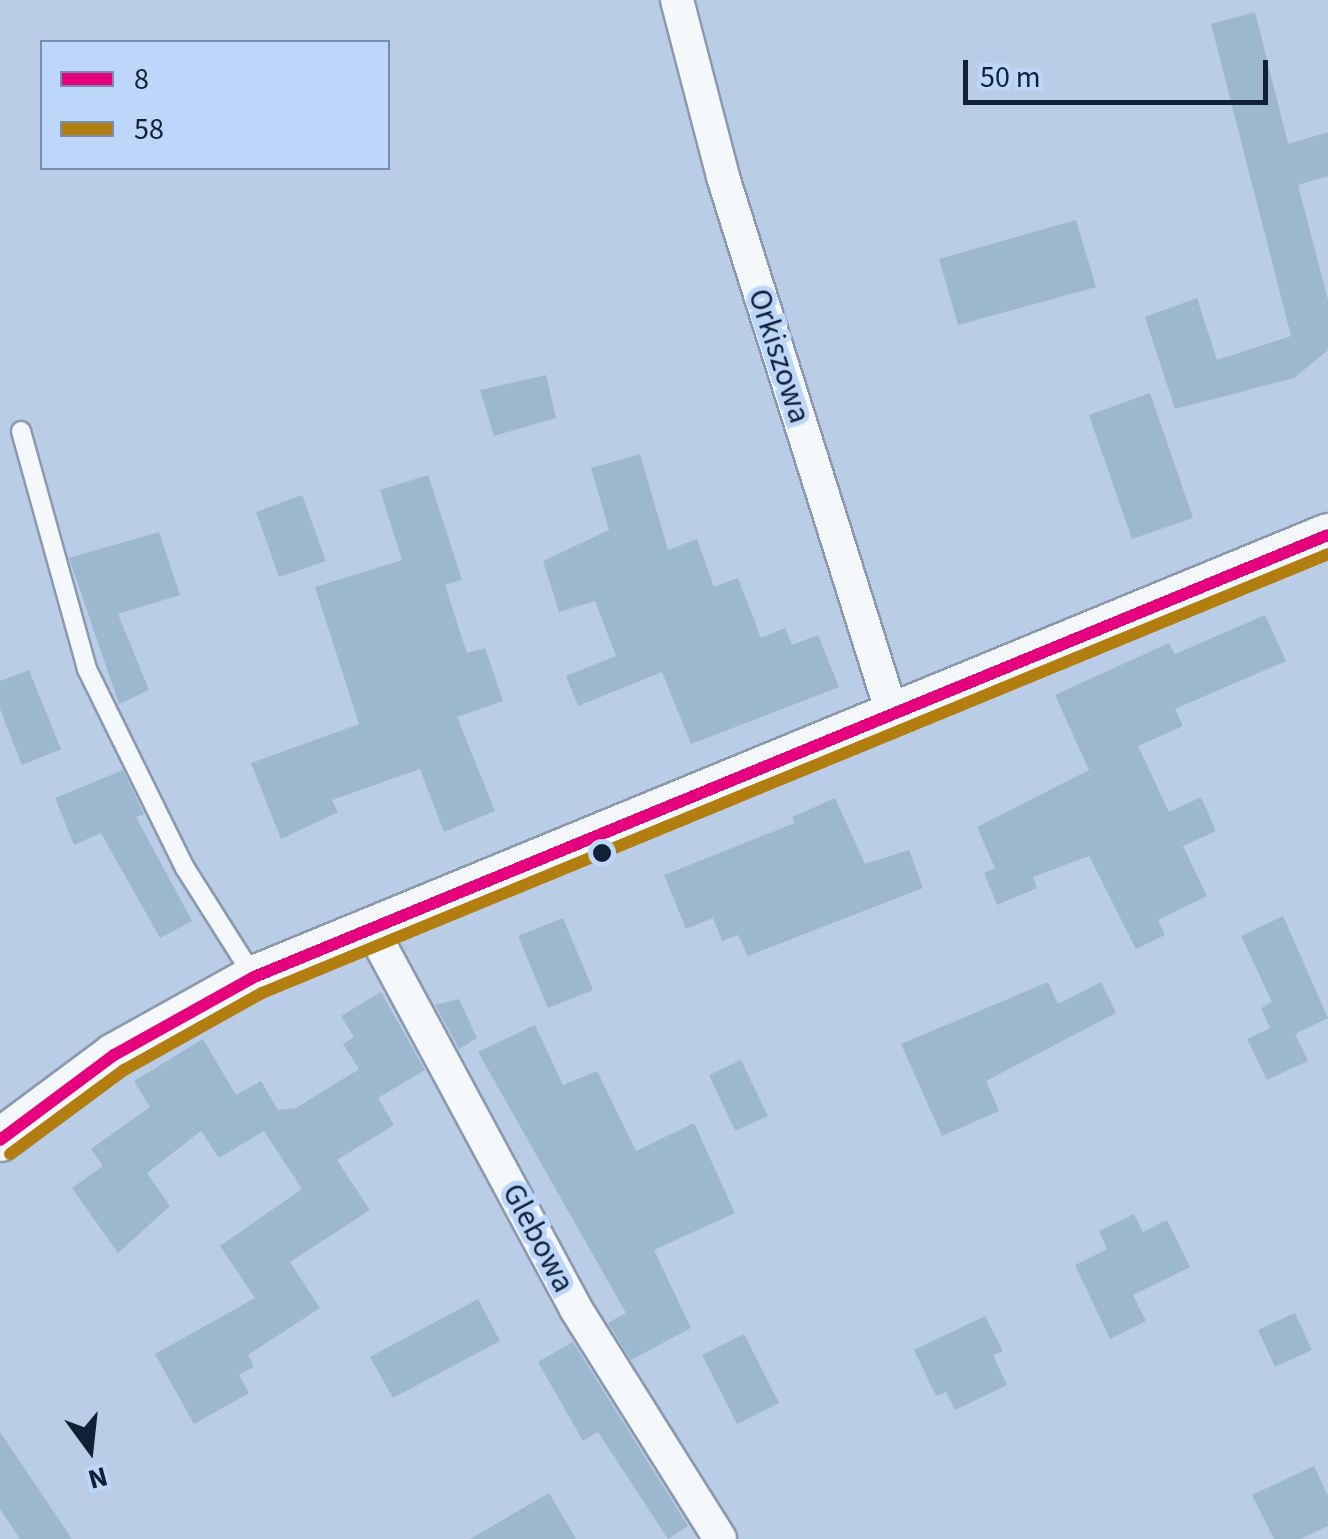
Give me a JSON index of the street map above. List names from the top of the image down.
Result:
{
  "streets": {
    "street": ["Orkiszowa", "Glebowa"]
  },
  "lines": ["transit line 8", "transit line 58"],
  "legend": ["8", "58"],
  "scale_bar": "50 m",
  "north": "bottom"
}
